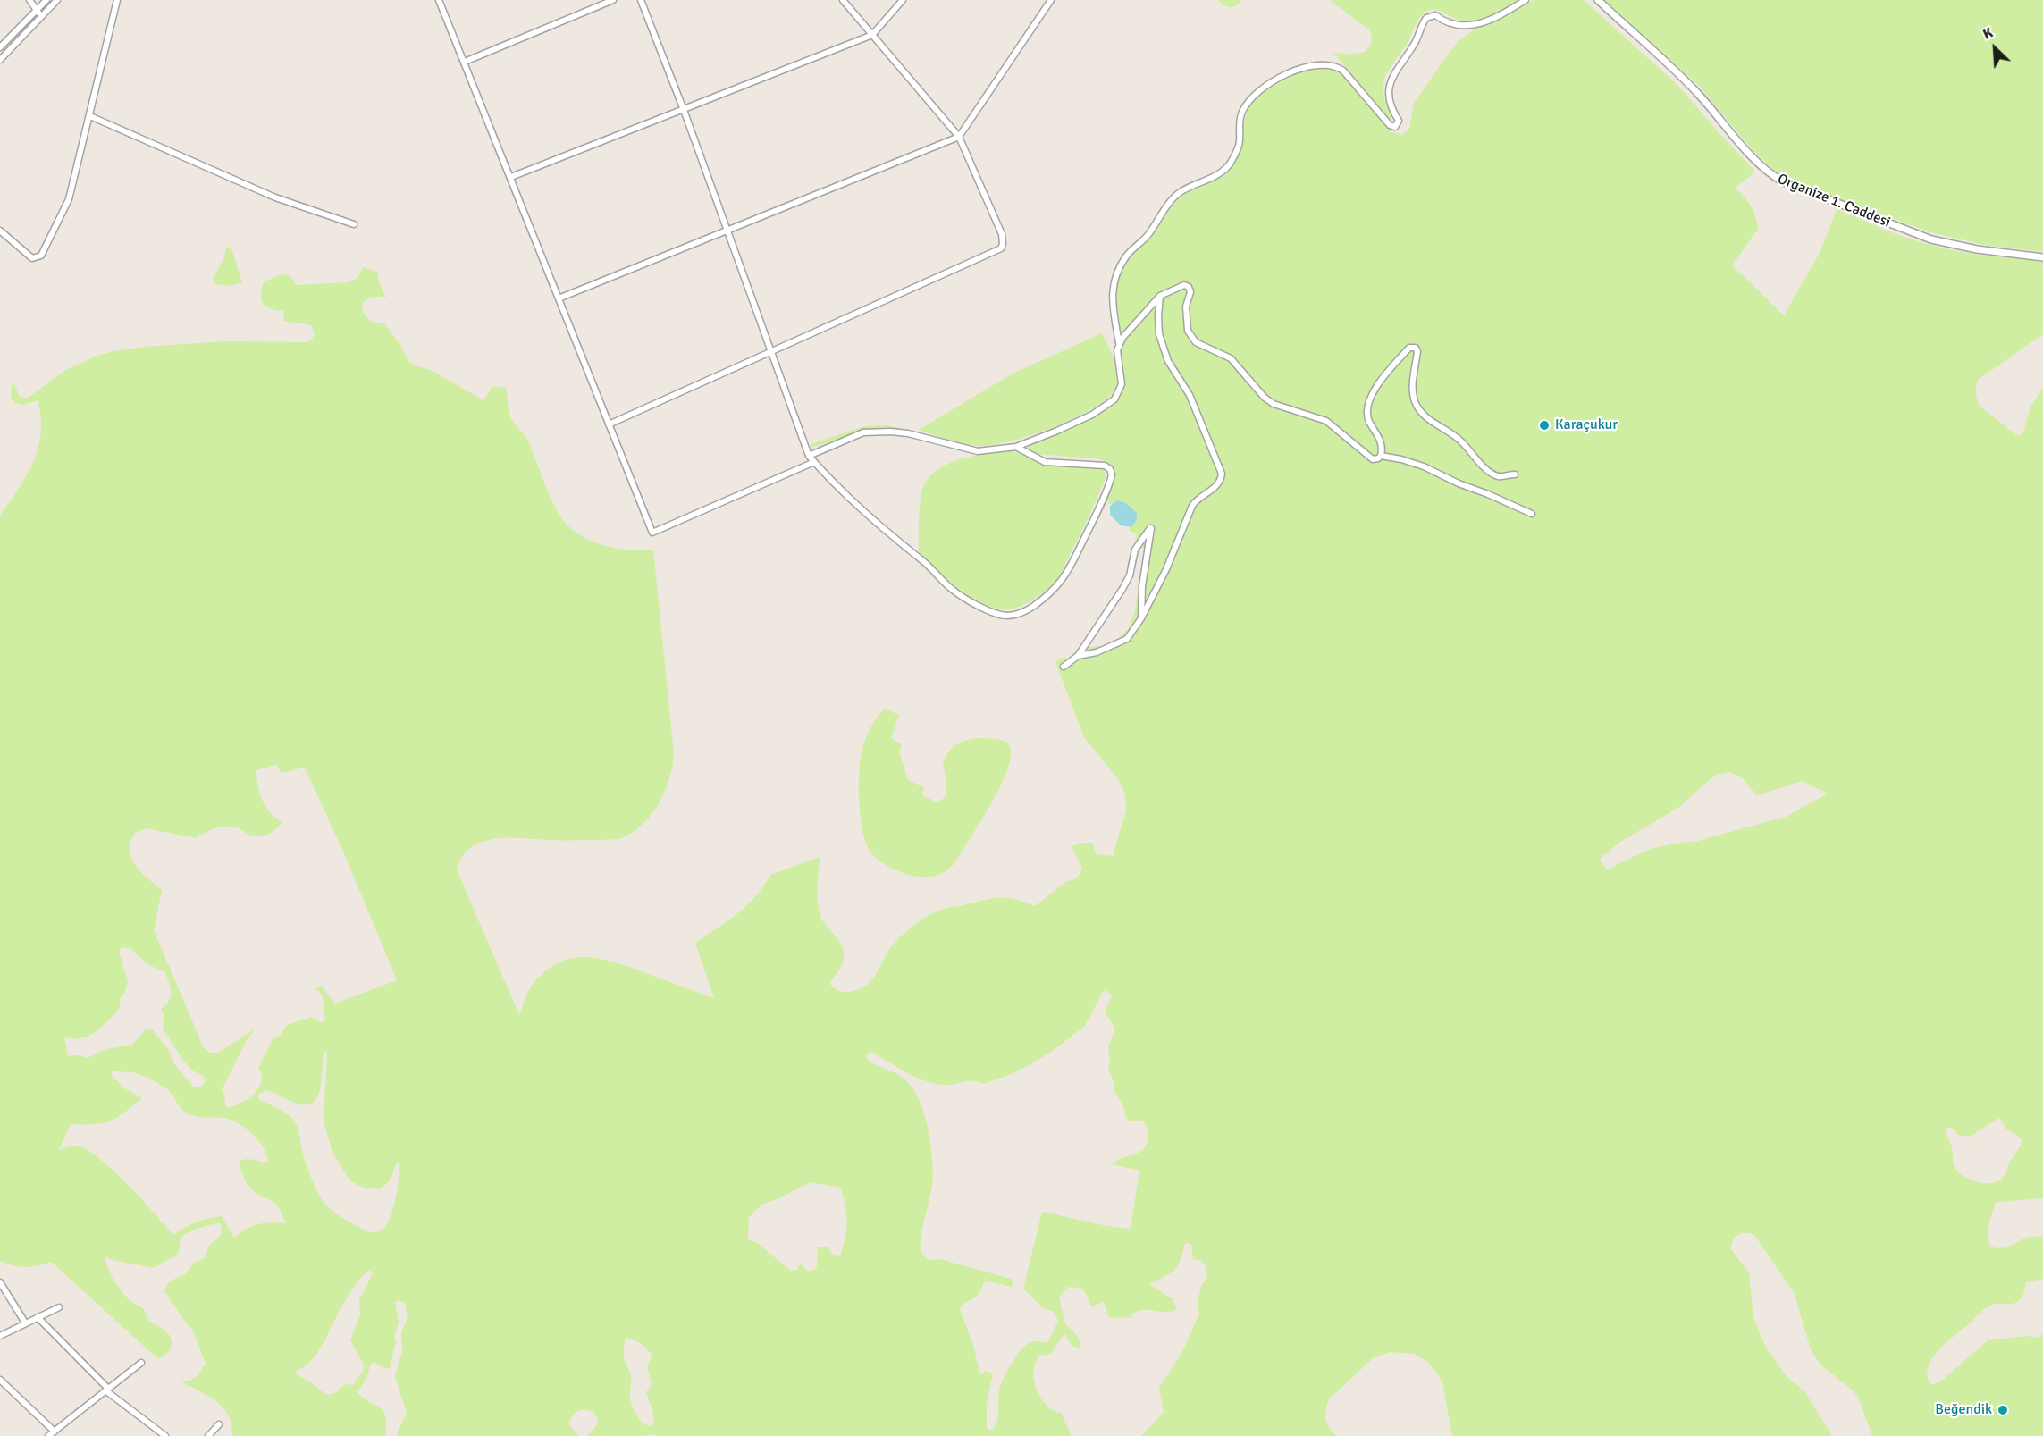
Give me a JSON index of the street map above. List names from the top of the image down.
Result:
{
  "streets": {
    "street": ["Organize 1. Caddesi"]
  },
  "places": ["Karaçukur", "Beğendik"],
  "north": "top left"
}
